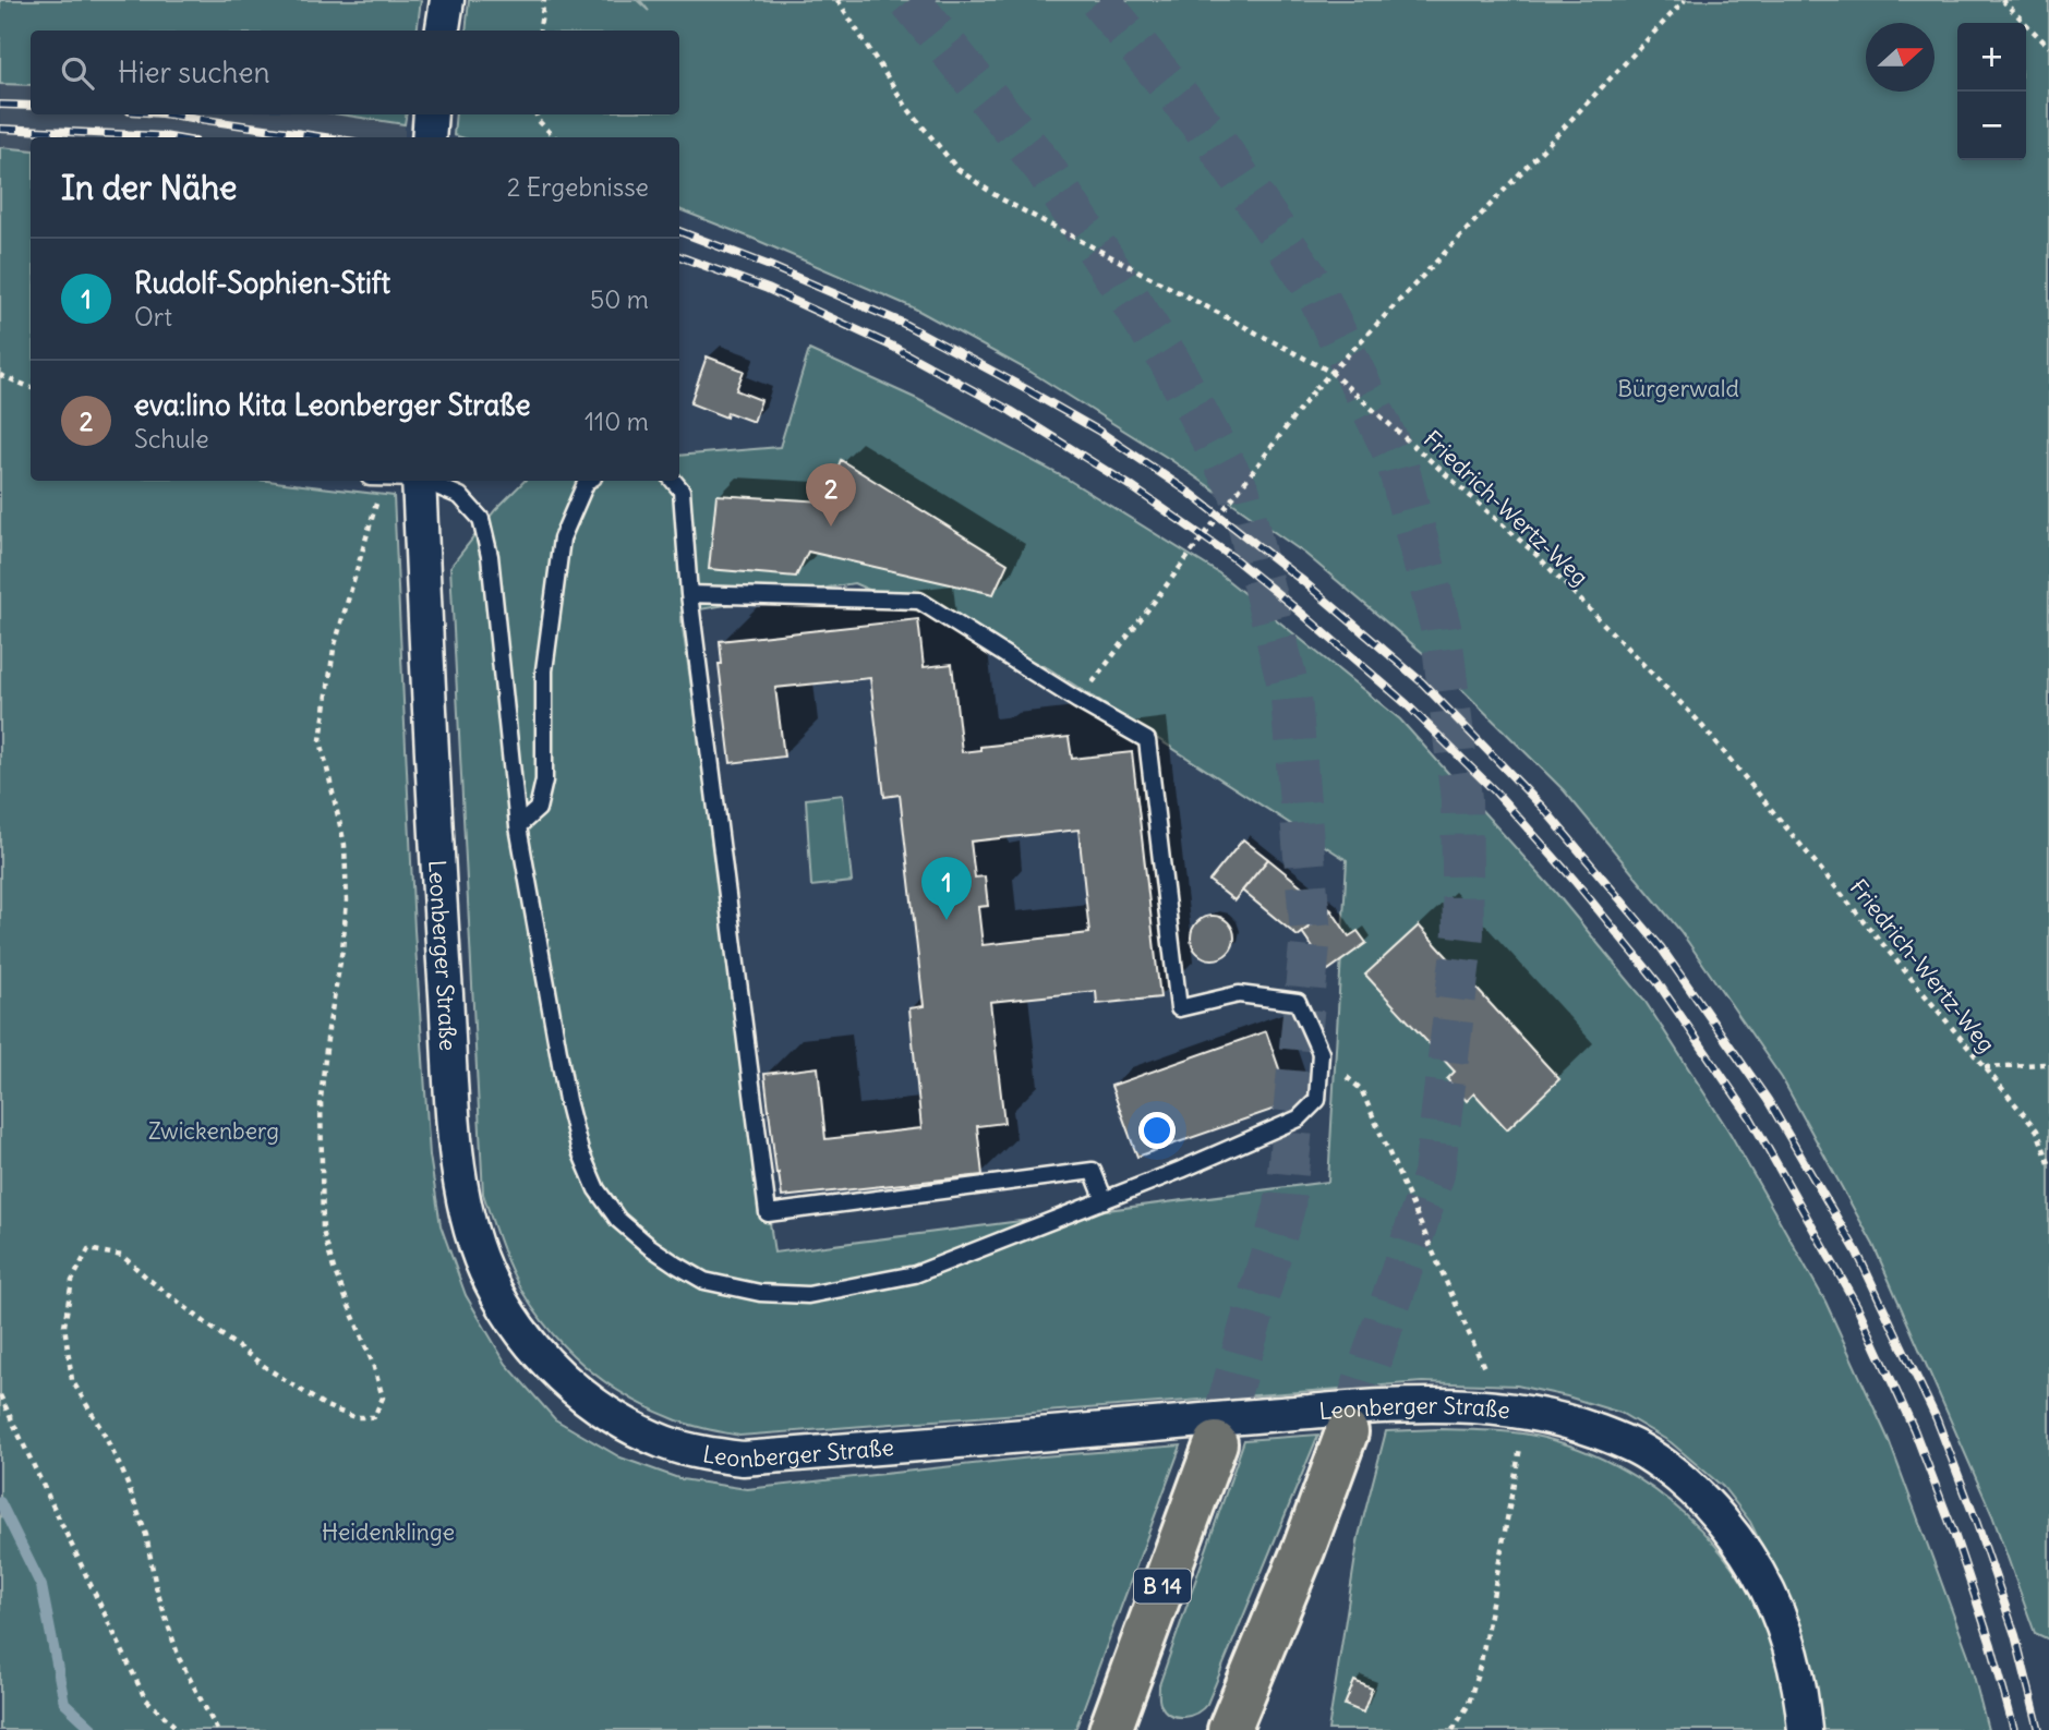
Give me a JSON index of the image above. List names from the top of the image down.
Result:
{
  "streets": {
    "highway": ["B 14"],
    "street": ["Leonberger Straße"],
    "path": ["Friedrich-Wertz-Weg"]
  },
  "parks": ["Bürgerwald", "Zwickenberg", "Heidenklinge"],
  "north": "right",
  "page": {
    "map_buttons": ["+", "−"],
    "search": "Hier suchen",
    "heading": ["In der Nähe", "2 Ergebnisse"],
    "list": [
      {
        "mark": "1",
        "name": "Rudolf-Sophien-Stift",
        "note": "Ort",
        "value": "50 m"
      },
      {
        "mark": "2",
        "name": "eva:lino Kita Leonberger Straße",
        "note": "Schule",
        "value": "110 m"
      }
    ],
    "pins": ["2", "1"]
  }
}
